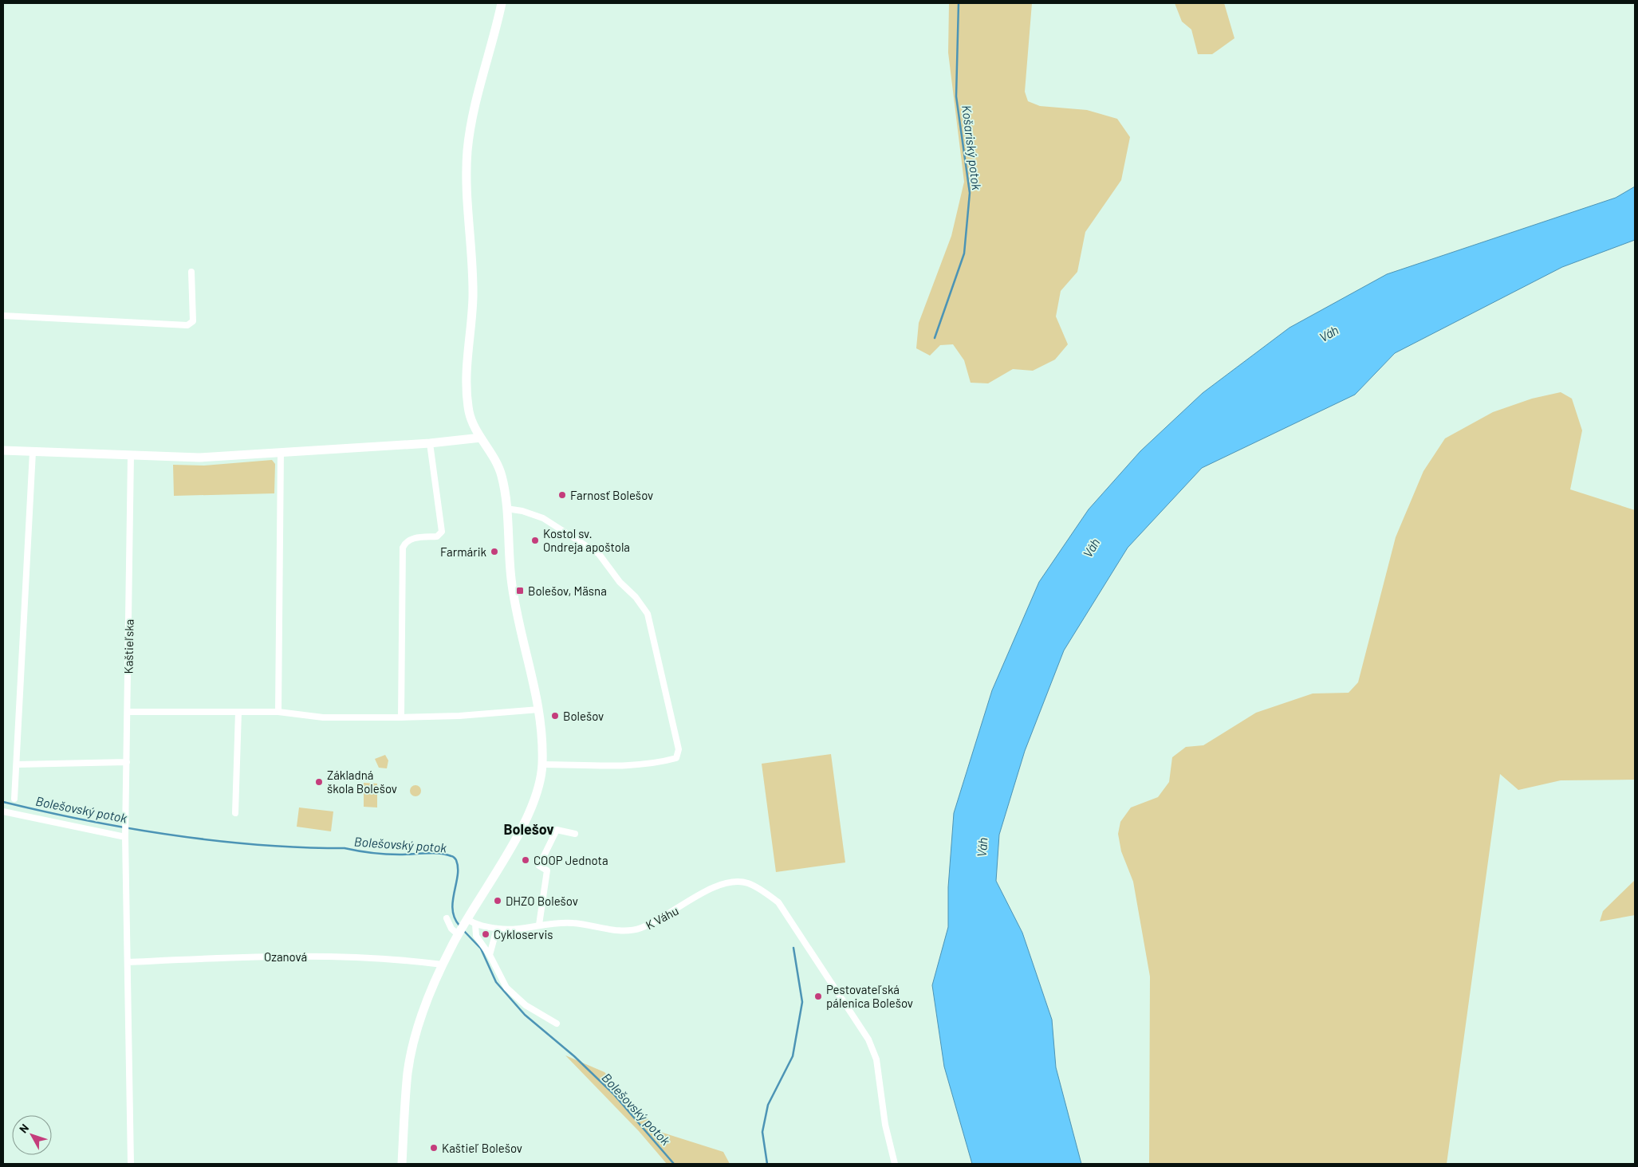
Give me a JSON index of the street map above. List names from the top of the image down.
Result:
{
  "streets": {
    "street": ["Kaštieľska", "K Váhu", "Ozanová"]
  },
  "districts": ["Bolešov"],
  "water": ["Košariský potok", "Váh", "Bolešovský potok"],
  "places": {
    "other": [
      "Farnosť Bolešov",
      "Kostol sv. Ondreja apoštola",
      "Farmárik",
      "Bolešov",
      "Základná škola Bolešov",
      "COOP Jednota",
      "DHZO Bolešov",
      "Cykloservis",
      "Pestovateľská pálenica Bolešov",
      "Kaštieľ Bolešov"
    ],
    "transit": ["Bolešov, Mäsna"]
  },
  "north": "top left"
}
